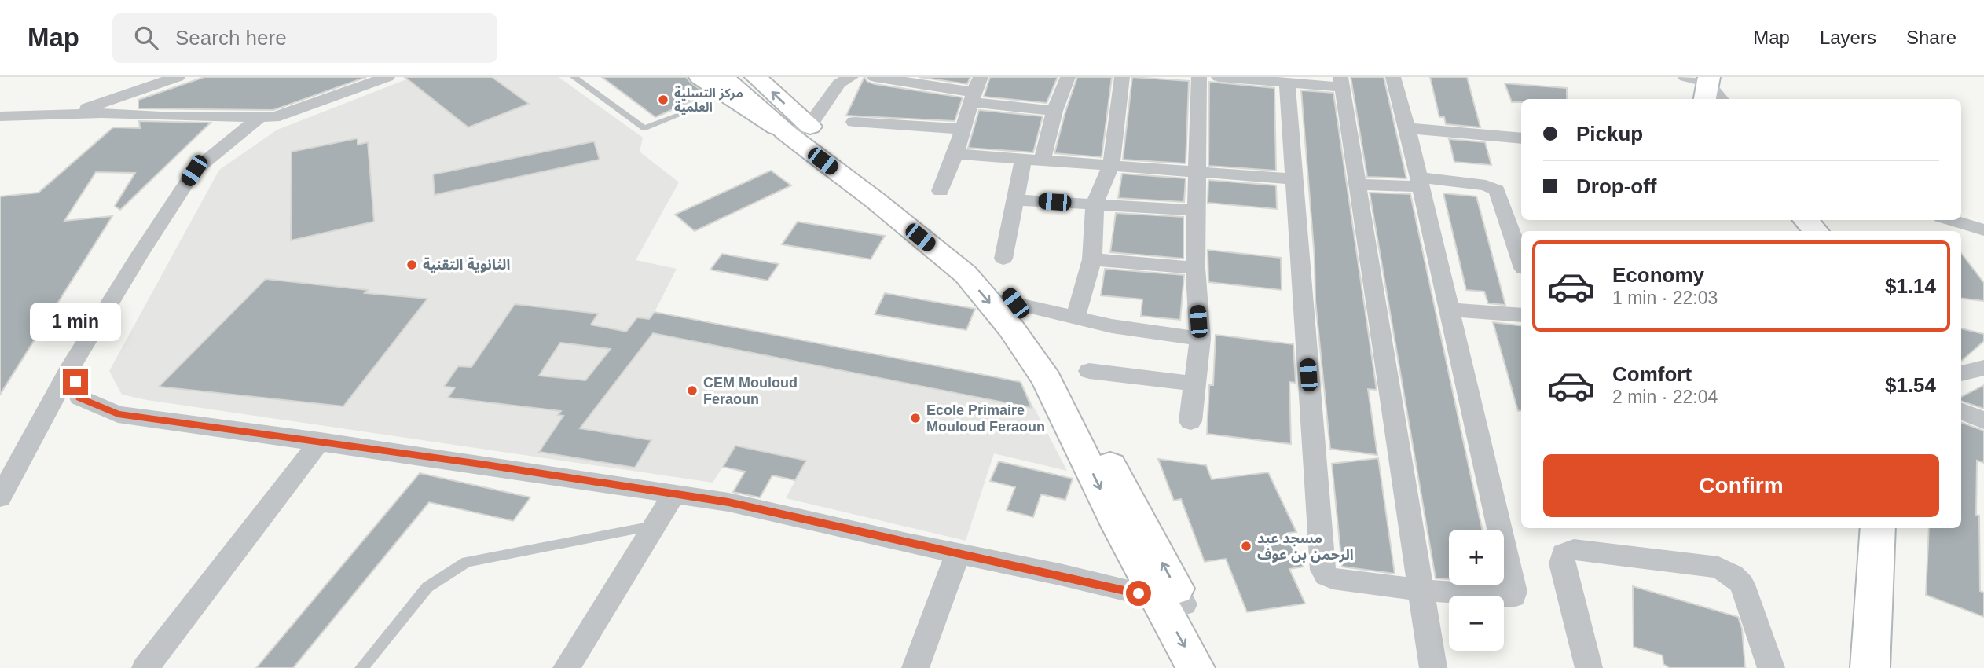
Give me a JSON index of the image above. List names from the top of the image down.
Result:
{
  "places": [
    "مركز التسلية العلمية",
    "الثانوية التقنية",
    "CEM Mouloud Feraoun",
    "Ecole Primaire Mouloud Feraoun",
    "مسجد عبد الرحمن بن عوف"
  ],
  "page": {
    "header": "Map",
    "search": "Search here",
    "nav": ["Map", "Layers", "Share"],
    "banner": ["Pickup", "Drop-off"],
    "list": [
      {
        "name": "Economy",
        "note": "1 min · 22:03",
        "value": "$1.14"
      },
      {
        "name": "Comfort",
        "note": "2 min · 22:04",
        "value": "$1.54"
      }
    ],
    "bubble": "1 min",
    "buttons": "Confirm",
    "map_buttons": ["+", "−"]
  }
}
